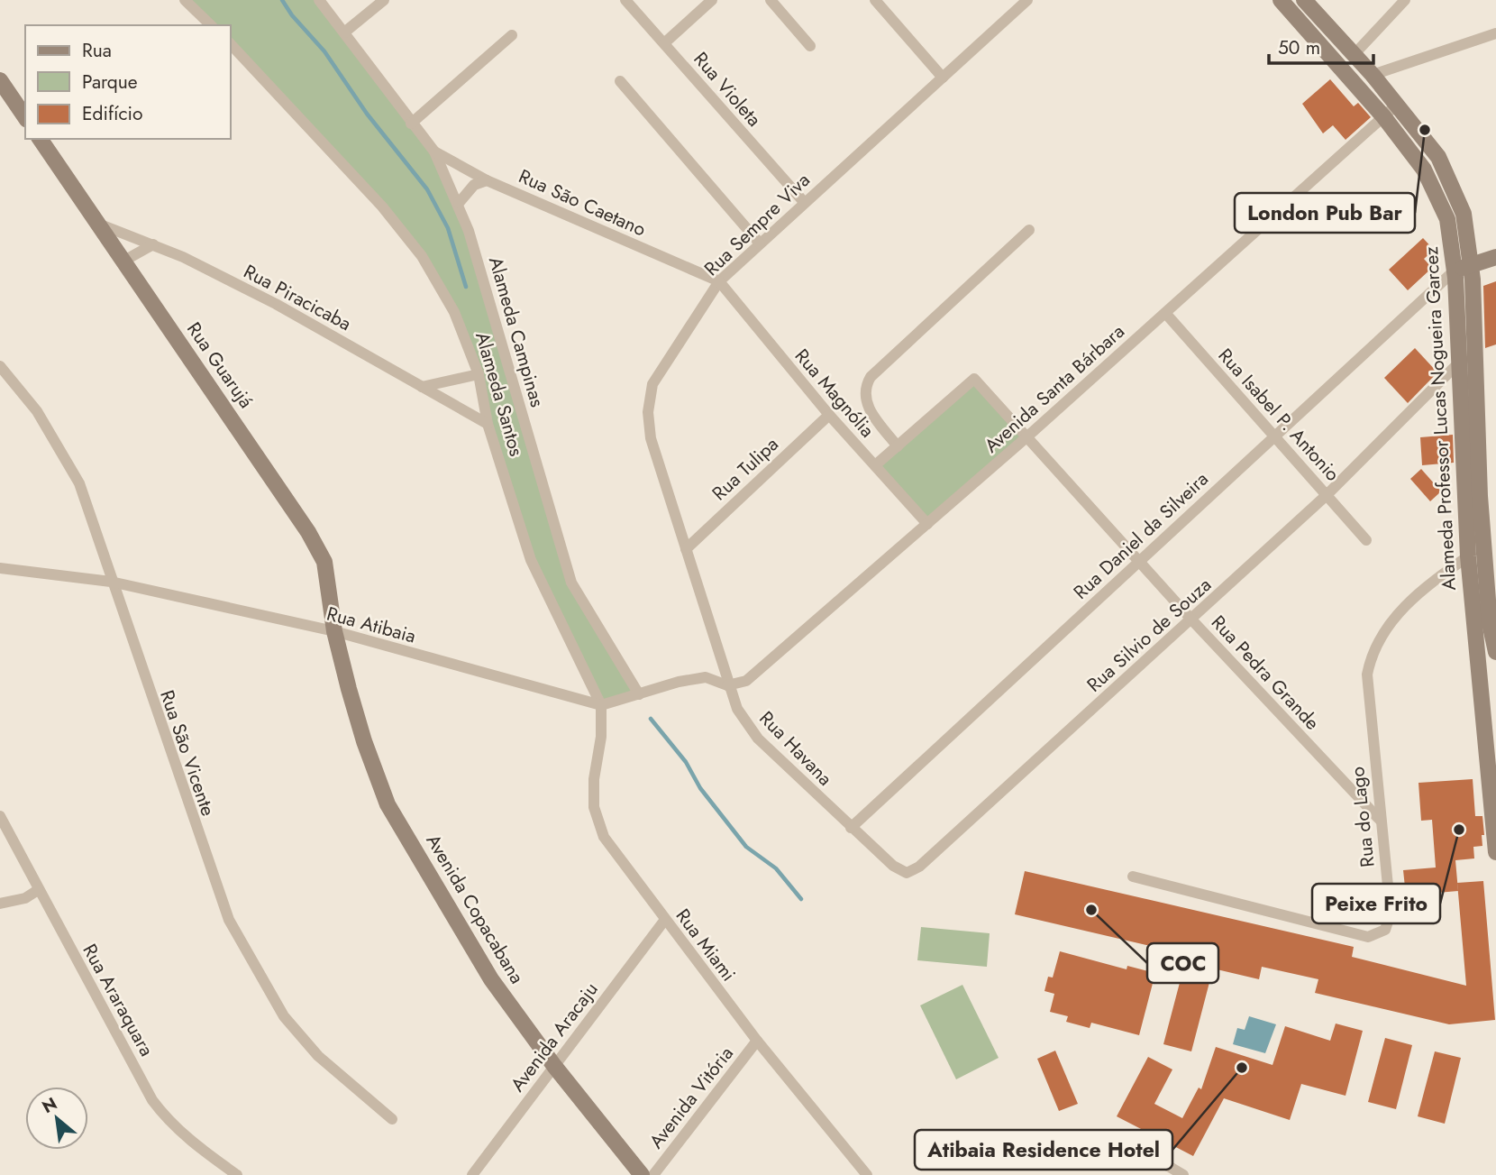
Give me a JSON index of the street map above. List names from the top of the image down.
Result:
{
  "streets": {
    "main road": ["Rua Guarujá", "Alameda Professor Lucas Nogueira Garcez", "Avenida Copacabana"],
    "street": [
      "Rua Violeta",
      "Rua São Caetano",
      "Rua Sempre Viva",
      "Rua Piracicaba",
      "Alameda Campinas",
      "Avenida Santa Bárbara",
      "Rua Magnólia",
      "Alameda Santos",
      "Rua Isabel P. Antonio",
      "Rua Tulipa",
      "Rua Daniel da Silveira",
      "Rua Atibaia",
      "Rua Silvio de Souza",
      "Rua Pedra Grande",
      "Rua Havana",
      "Rua São Vicente",
      "Rua do Lago",
      "Rua Miami",
      "Rua Araraquara",
      "Avenida Aracaju",
      "Avenida Vitória"
    ]
  },
  "crossings": [
    ["Rua Violeta", "Rua Sempre Viva"],
    ["Rua São Caetano", "Rua Sempre Viva"],
    ["Rua São Caetano", "Alameda Campinas"],
    ["Rua São Caetano", "Rua Magnólia"],
    ["Rua Sempre Viva", "Avenida Santa Bárbara"],
    ["Rua Sempre Viva", "Rua Magnólia"],
    ["Rua Sempre Viva", "Rua Tulipa"],
    ["Rua Sempre Viva", "Rua Havana"],
    ["Rua Piracicaba", "Rua Guarujá"],
    ["Rua Piracicaba", "Alameda Santos"],
    ["Rua Guarujá", "Rua Atibaia"],
    ["Rua Guarujá", "Avenida Copacabana"],
    ["Avenida Santa Bárbara", "Rua Magnólia"],
    ["Avenida Santa Bárbara", "Rua Isabel P. Antonio"],
    ["Avenida Santa Bárbara", "Alameda Professor Lucas Nogueira Garcez"],
    ["Avenida Santa Bárbara", "Rua Pedra Grande"],
    ["Avenida Santa Bárbara", "Rua Havana"],
    ["Rua Magnólia", "Rua Tulipa"],
    ["Alameda Santos", "Rua Atibaia"],
    ["Alameda Santos", "Rua Miami"],
    ["Rua Isabel P. Antonio", "Rua Daniel da Silveira"],
    ["Rua Isabel P. Antonio", "Rua Silvio de Souza"],
    ["Alameda Professor Lucas Nogueira Garcez", "Rua Daniel da Silveira"],
    ["Alameda Professor Lucas Nogueira Garcez", "Rua Silvio de Souza"],
    ["Alameda Professor Lucas Nogueira Garcez", "Rua do Lago"],
    ["Rua Daniel da Silveira", "Rua Silvio de Souza"],
    ["Rua Daniel da Silveira", "Rua Pedra Grande"],
    ["Rua Daniel da Silveira", "Rua Havana"],
    ["Rua Atibaia", "Rua São Vicente"],
    ["Rua Atibaia", "Avenida Copacabana"],
    ["Rua Atibaia", "Rua Miami"],
    ["Rua Silvio de Souza", "Rua Pedra Grande"],
    ["Rua Silvio de Souza", "Rua Havana"],
    ["Rua Pedra Grande", "Rua do Lago"],
    ["Avenida Copacabana", "Avenida Aracaju"],
    ["Rua Miami", "Avenida Aracaju"],
    ["Rua Miami", "Avenida Vitória"]
  ],
  "places": [
    "London Pub Bar",
    "Peixe Frito",
    "COC",
    "Atibaia Residence Hotel"
  ],
  "legend": ["Rua", "Parque", "Edifício"],
  "scale_bar": "50 m",
  "north": "top left"
}
